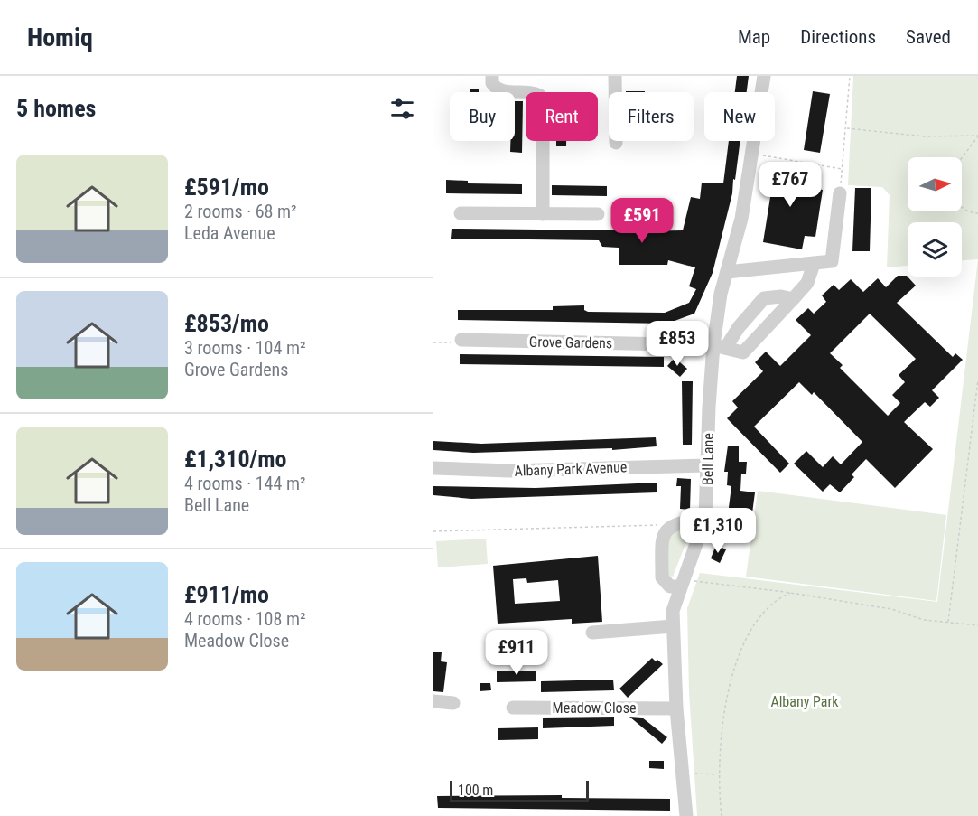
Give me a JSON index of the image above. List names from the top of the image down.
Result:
{
  "streets": {
    "street": [
      "Grove Gardens",
      "Bell Lane",
      "Albany Park Avenue",
      "Meadow Close"
    ]
  },
  "crossings": [
    ["Grove Gardens", "Bell Lane"],
    ["Bell Lane", "Albany Park Avenue"],
    ["Bell Lane", "Meadow Close"]
  ],
  "parks": ["Albany Park"],
  "scale_bar": "100 m",
  "north": "right",
  "page": {
    "header": "Homiq",
    "nav": ["Map", "Directions", "Saved"],
    "heading": "5 homes",
    "chip": [
      "Buy",
      "Rent",
      "Filters",
      "New"
    ],
    "list": [
      {
        "name": "£591/mo",
        "note": "2 rooms · 68 m² · Leda Avenue"
      },
      {
        "name": "£853/mo",
        "note": "3 rooms · 104 m² · Grove Gardens"
      },
      {
        "name": "£1,310/mo",
        "note": "4 rooms · 144 m² · Bell Lane"
      },
      {
        "name": "£911/mo",
        "note": "4 rooms · 108 m² · Meadow Close"
      }
    ],
    "price": [
      "£767",
      "£591",
      "£853",
      "£1,310",
      "£911"
    ],
    "scale": "100 m"
  }
}
